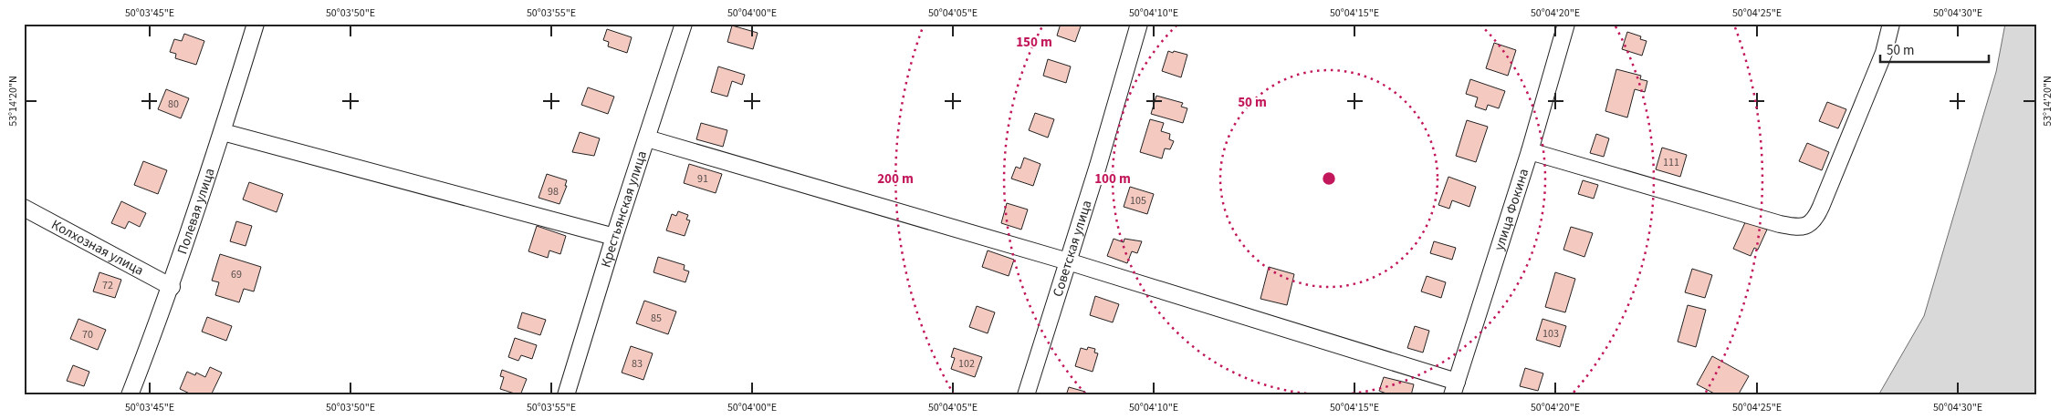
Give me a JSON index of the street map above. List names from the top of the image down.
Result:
{
  "streets": {
    "street": [
      "Крестьянская улица",
      "улица Фокина",
      "Полевая улица",
      "Колхозная улица",
      "Советская улица"
    ]
  },
  "crossings": [
    ["Полевая улица", "Колхозная улица"]
  ],
  "house_numbers": [
    "80",
    "111",
    "91",
    "98",
    "105",
    "69",
    "72",
    "85",
    "103",
    "70",
    "83",
    "102"
  ],
  "scale_bar": "50 m",
  "coordinates": [
    "50°03'45\"E",
    "50°03'50\"E",
    "50°03'55\"E",
    "50°04'00\"E",
    "50°04'05\"E",
    "50°04'10\"E",
    "50°04'15\"E",
    "50°04'20\"E",
    "50°04'25\"E",
    "50°04'30\"E",
    "53°14'20\"N"
  ],
  "rings": [
    "150 m",
    "50 m",
    "100 m",
    "200 m"
  ]
}
